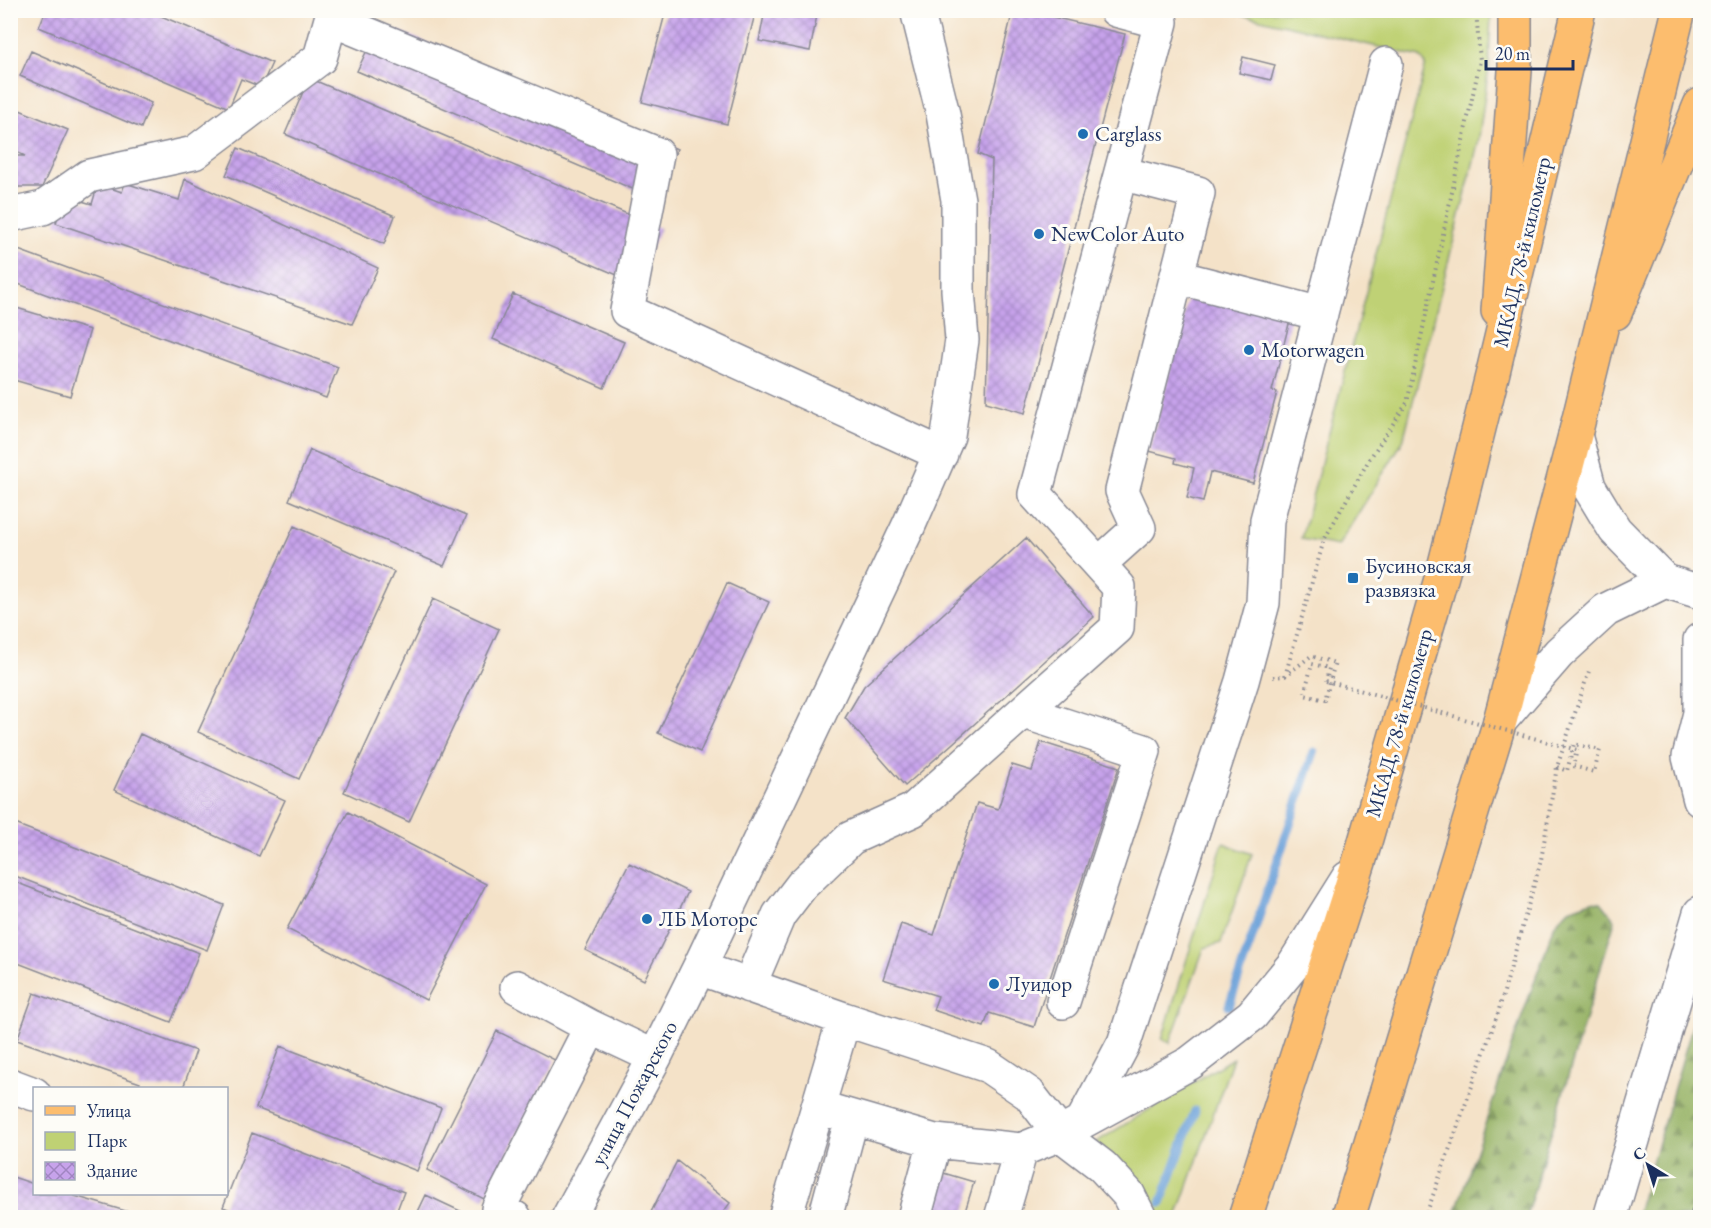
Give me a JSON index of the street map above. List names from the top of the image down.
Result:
{
  "streets": {
    "main road": ["МКАД, 78-й километр"],
    "street": ["улица Пожарского"]
  },
  "places": {
    "other": [
      "Carglass",
      "NewColor Auto",
      "Motorwagen",
      "ЛБ Моторс",
      "Луидор"
    ],
    "transit": ["Бусиновская развязка"]
  },
  "legend": ["Улица", "Парк", "Здание"],
  "scale_bar": "20 m",
  "north": "top left"
}
